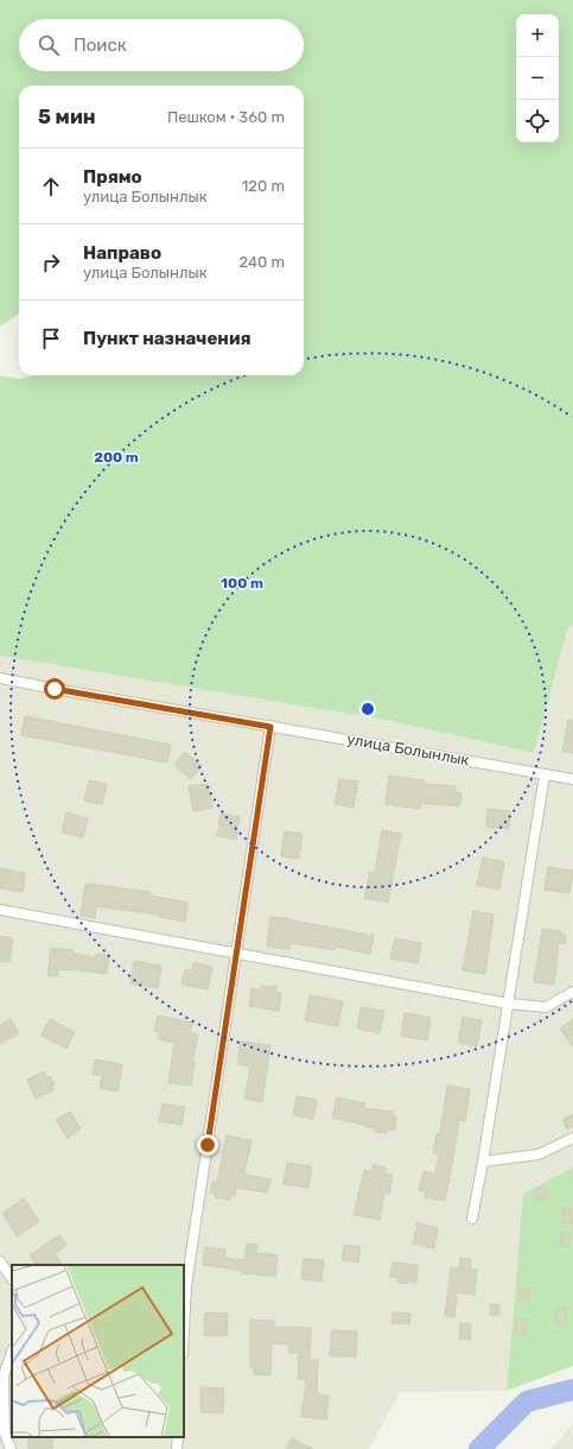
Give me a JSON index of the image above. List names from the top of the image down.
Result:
{
  "streets": {
    "street": ["улица Болынлык"]
  },
  "page": {
    "map_buttons": ["+", "−"],
    "search": "Поиск",
    "heading": ["5 мин", "Пешком · 360 m"],
    "list": [
      ["Прямо", "улица Болынлык", "120 m"],
      ["Направо", "улица Болынлык", "240 m"],
      "Пункт назначения"
    ]
  },
  "rings": ["200 m", "100 m"]
}
